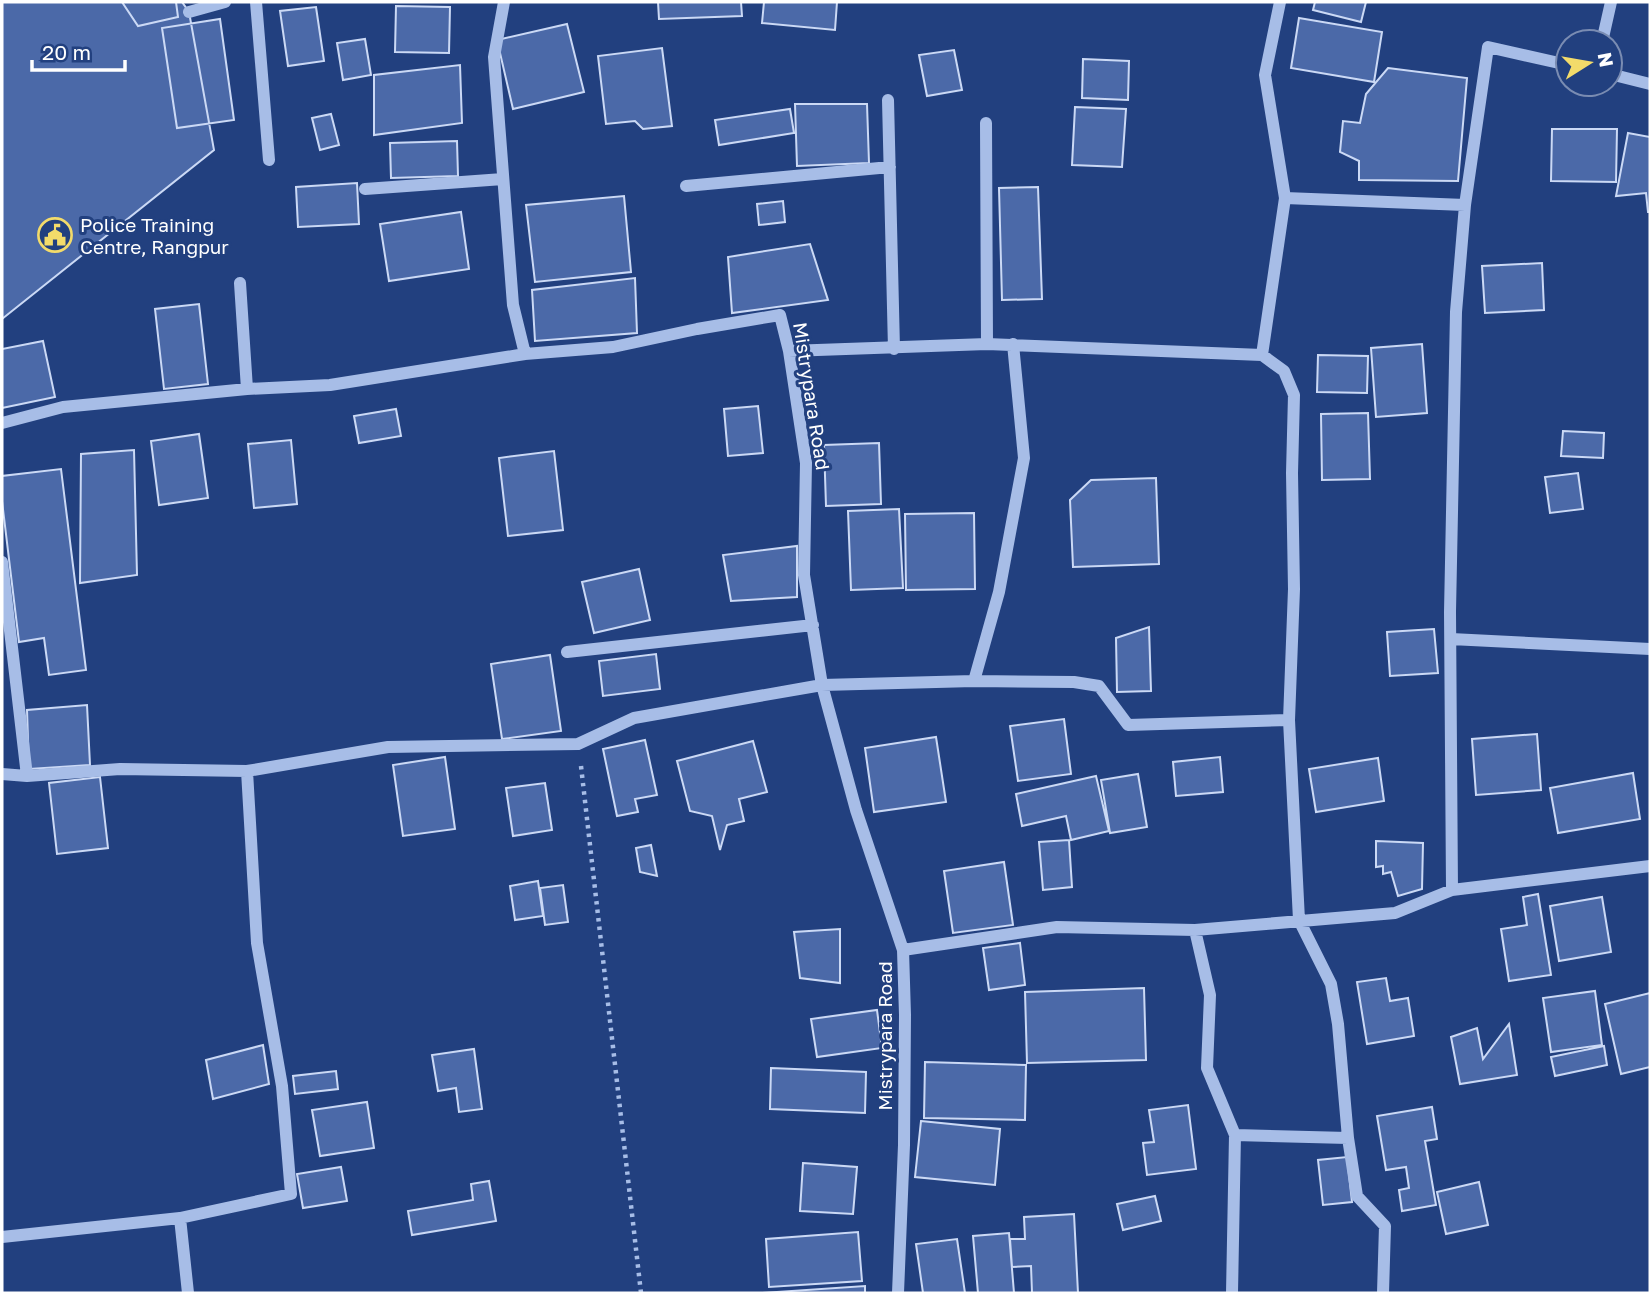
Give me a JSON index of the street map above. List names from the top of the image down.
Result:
{
  "streets": {
    "street": ["Mistrypara Road"]
  },
  "places": {
    "public building": ["Police Training Centre, Rangpur"]
  },
  "scale_bar": "20 m",
  "north": "right"
}
